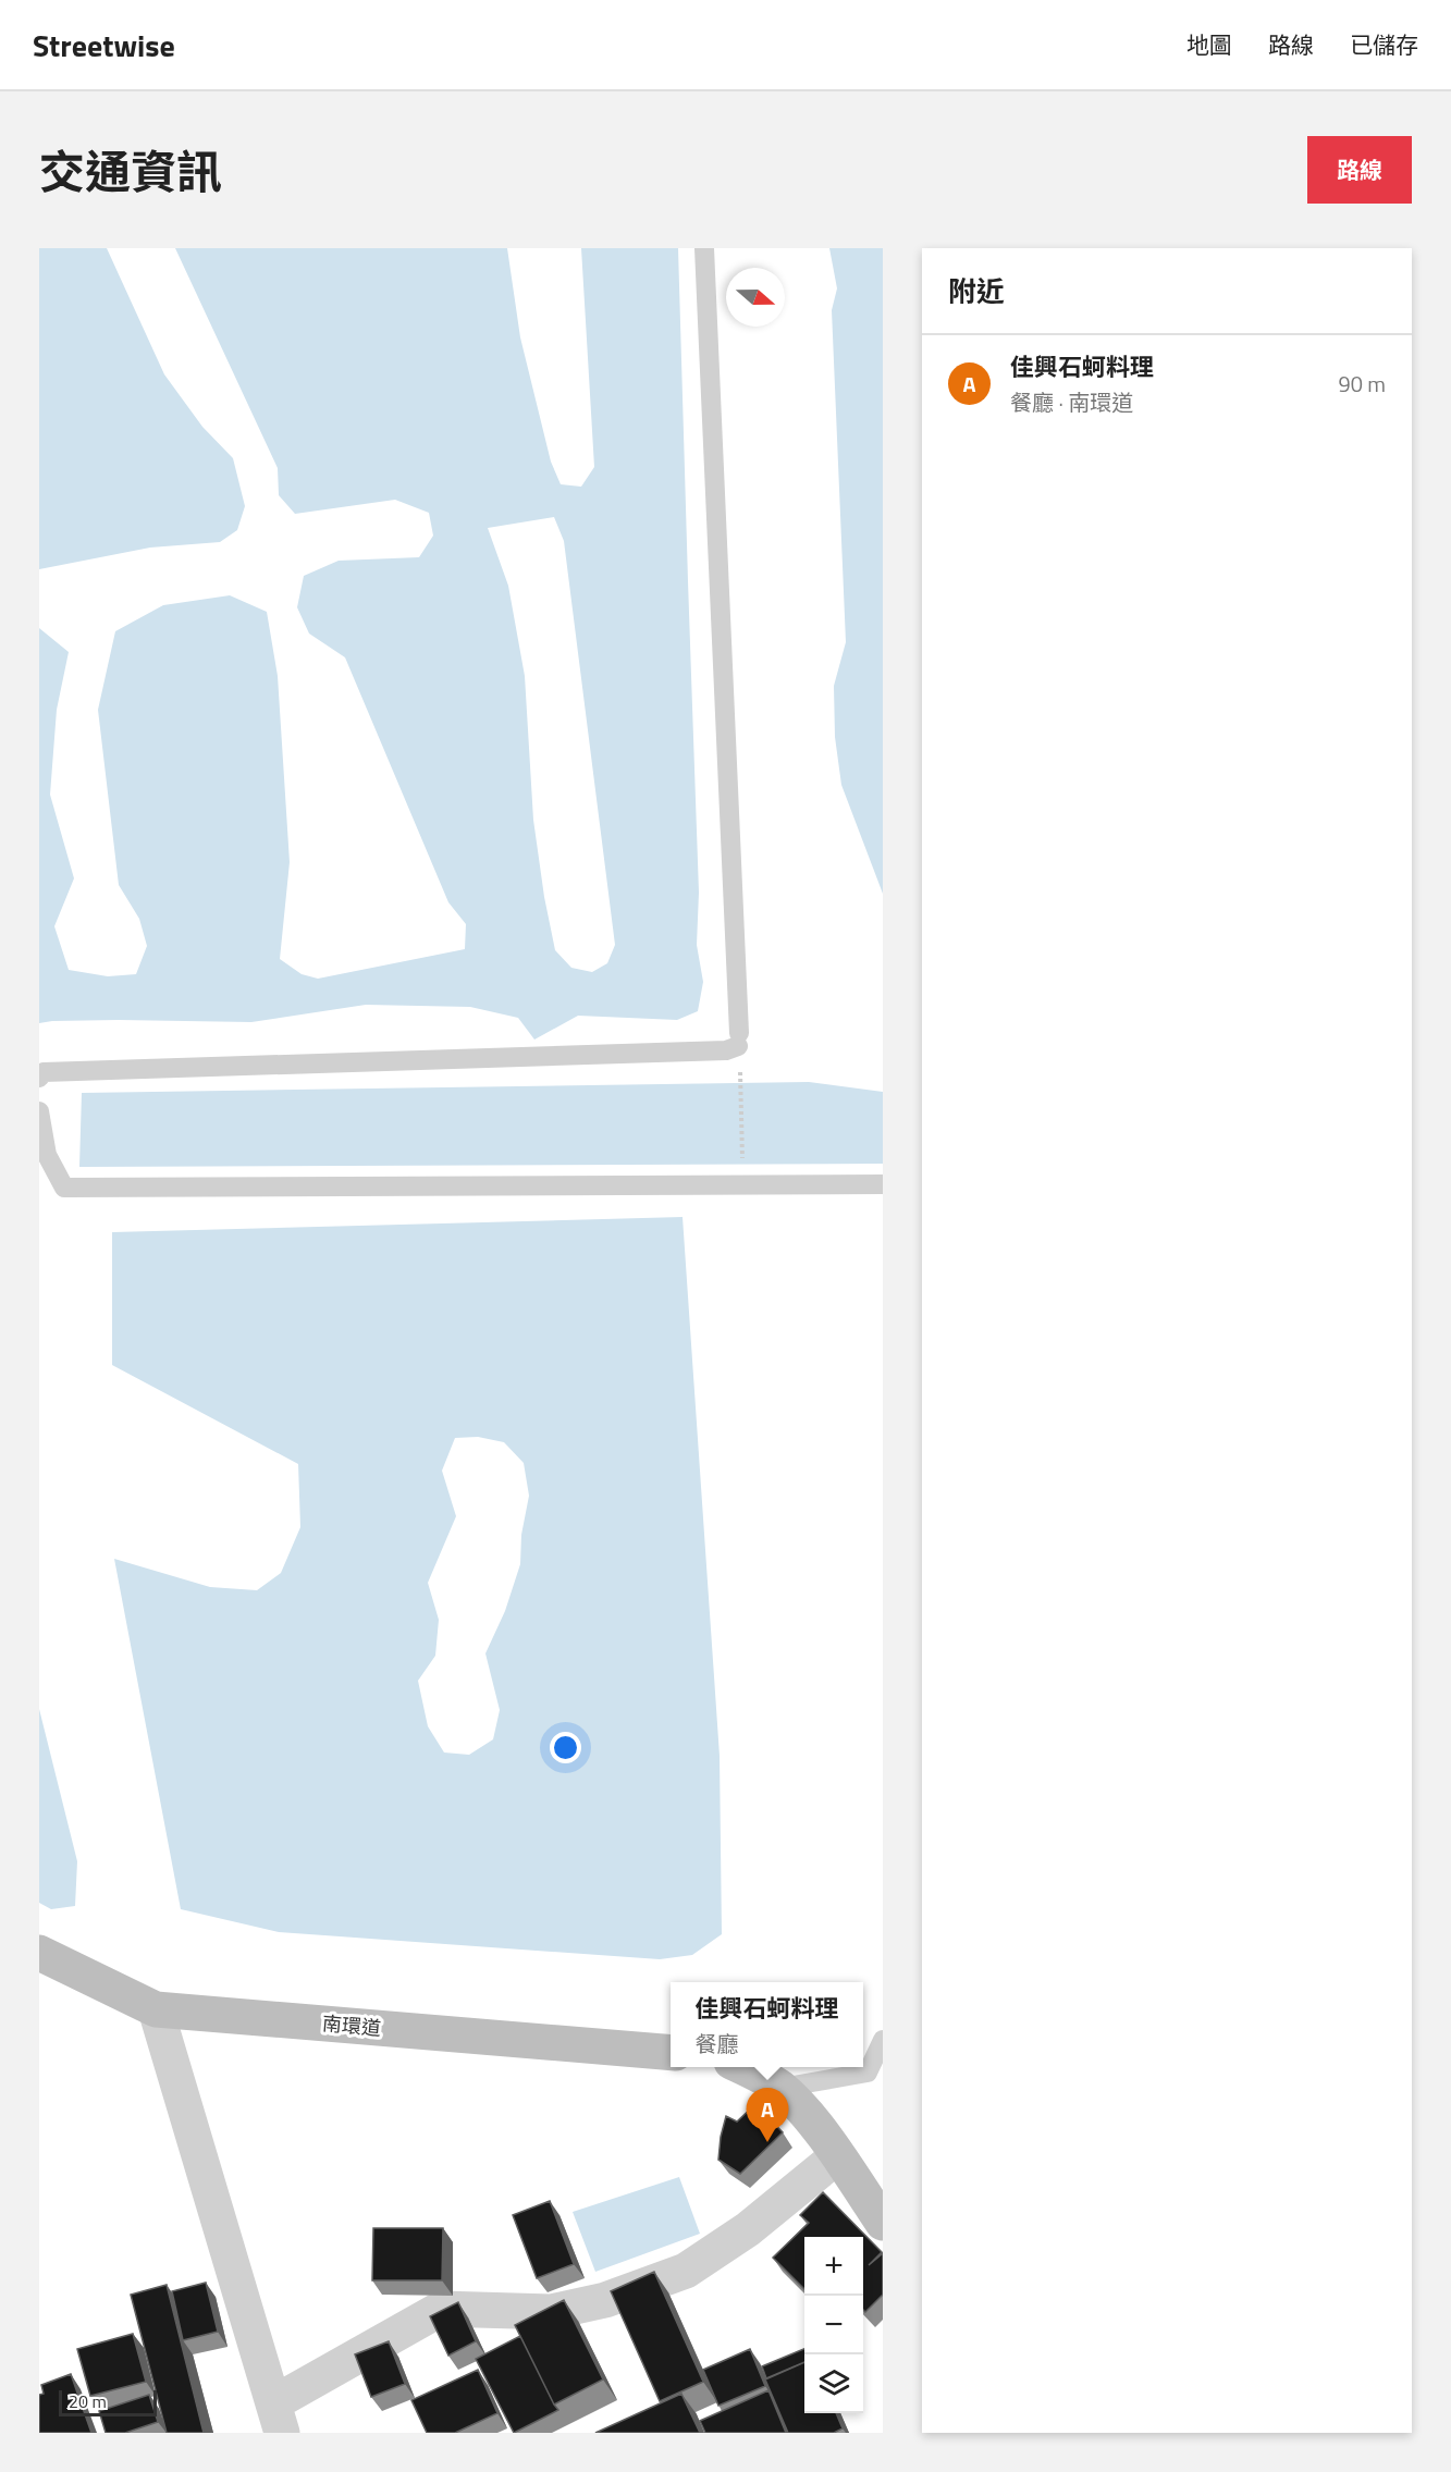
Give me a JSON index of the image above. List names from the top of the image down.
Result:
{
  "streets": {
    "street": ["南環道"]
  },
  "scale_bar": "20 m",
  "north": "right",
  "page": {
    "header": "Streetwise",
    "nav": ["地圖", "路線", "已儲存"],
    "title": "交通資訊",
    "buttons": "路線",
    "heading": "附近",
    "list": [
      {
        "mark": "A",
        "name": "佳興石蚵料理",
        "note": "餐廳 · 南環道",
        "value": "90 m"
      }
    ],
    "popup": ["佳興石蚵料理", "餐廳"],
    "pins": "A",
    "map_buttons": ["+", "−"],
    "scale": "20 m"
  }
}
